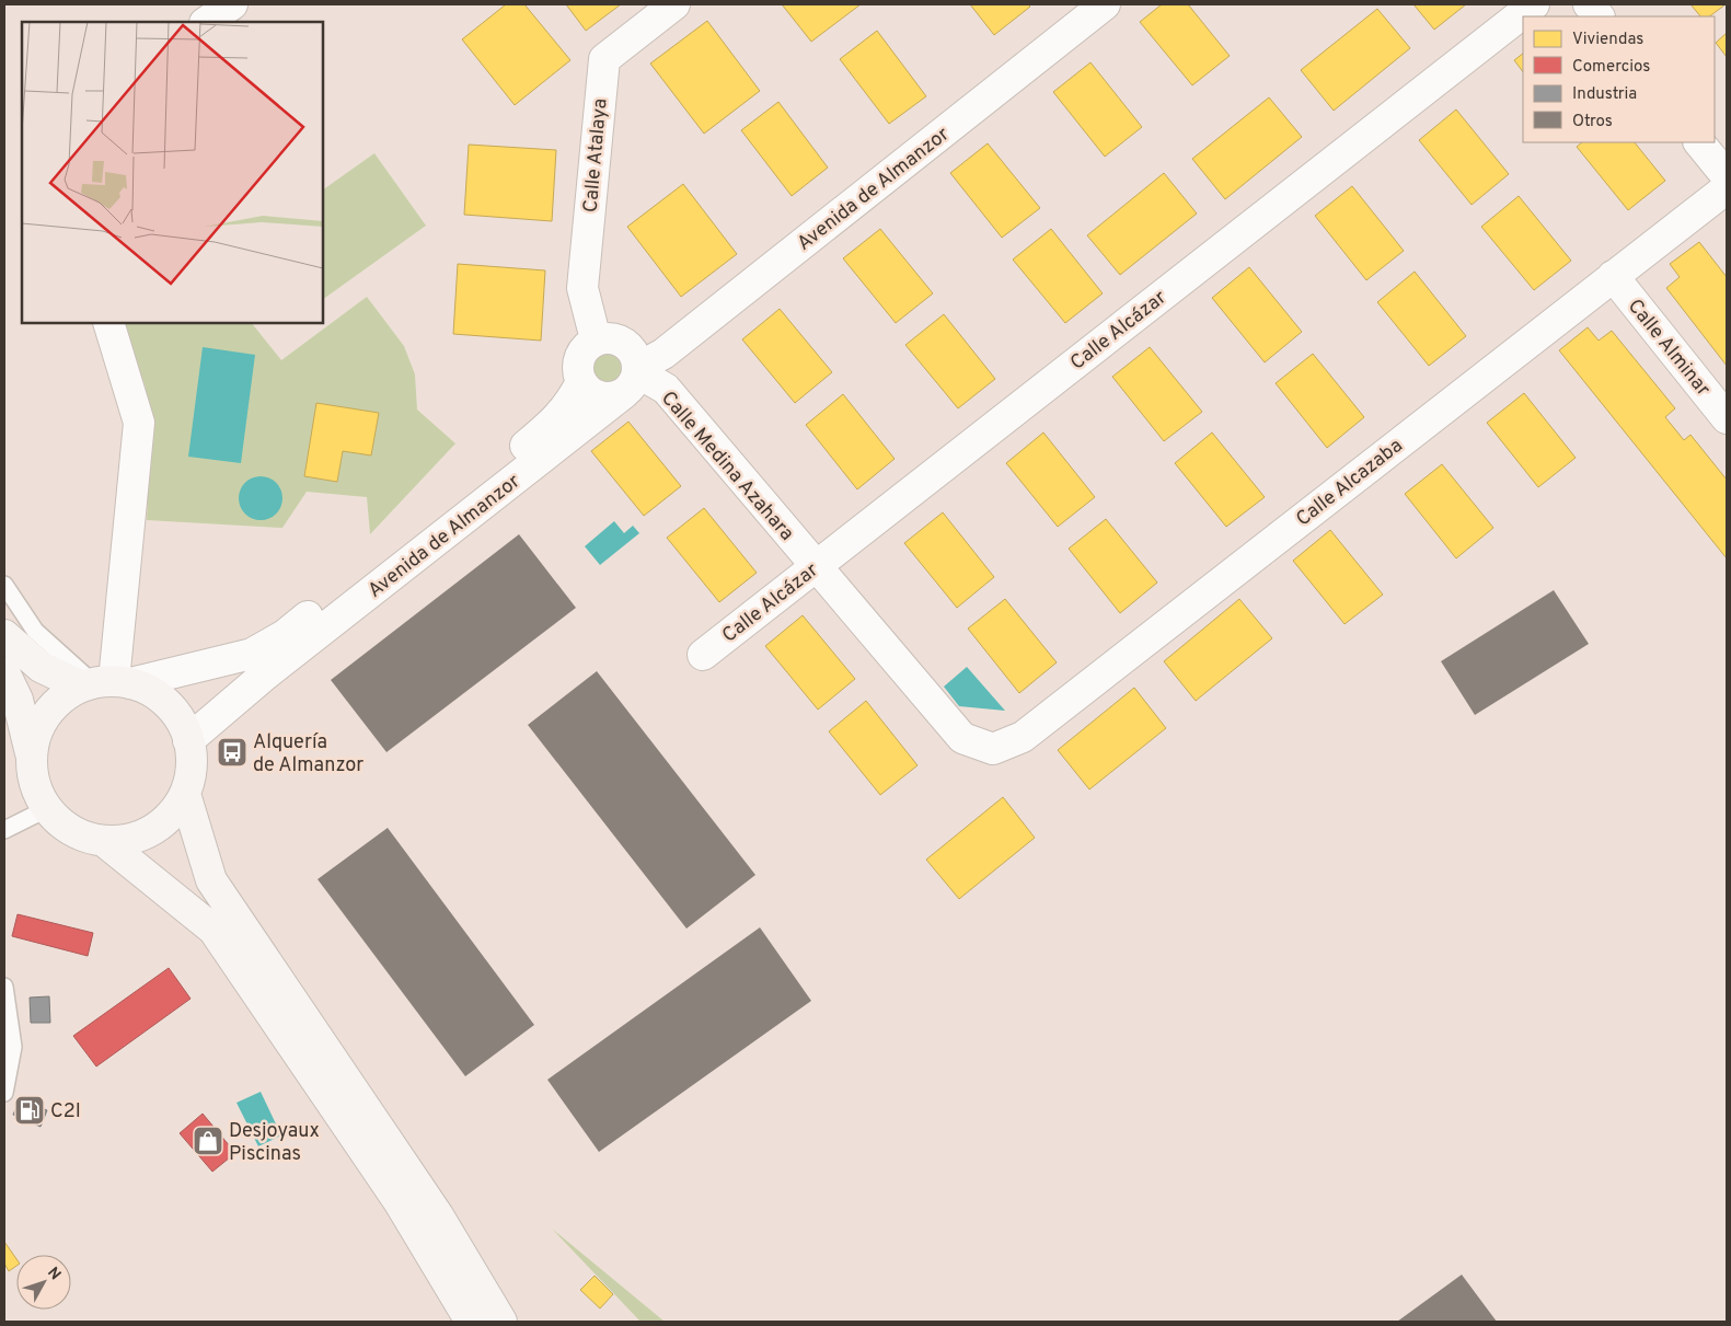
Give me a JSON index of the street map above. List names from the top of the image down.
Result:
{
  "streets": {
    "street": [
      "Calle Atalaya",
      "Avenida de Almanzor",
      "Calle Alcázar",
      "Calle Alminar",
      "Calle Medina Azahara",
      "Calle Alcazaba"
    ]
  },
  "crossings": [
    ["Avenida de Almanzor", "Calle Medina Azahara"],
    ["Calle Alcázar", "Calle Medina Azahara"],
    ["Calle Alminar", "Calle Alcazaba"],
    ["Calle Medina Azahara", "Calle Alcazaba"]
  ],
  "places": {
    "bus stop": ["Alquería de Almanzor"],
    "fuel station": ["C2I"],
    "shop": ["Desjoyaux Piscinas"]
  },
  "legend": [
    "Viviendas",
    "Comercios",
    "Industria",
    "Otros"
  ],
  "north": "top right"
}
